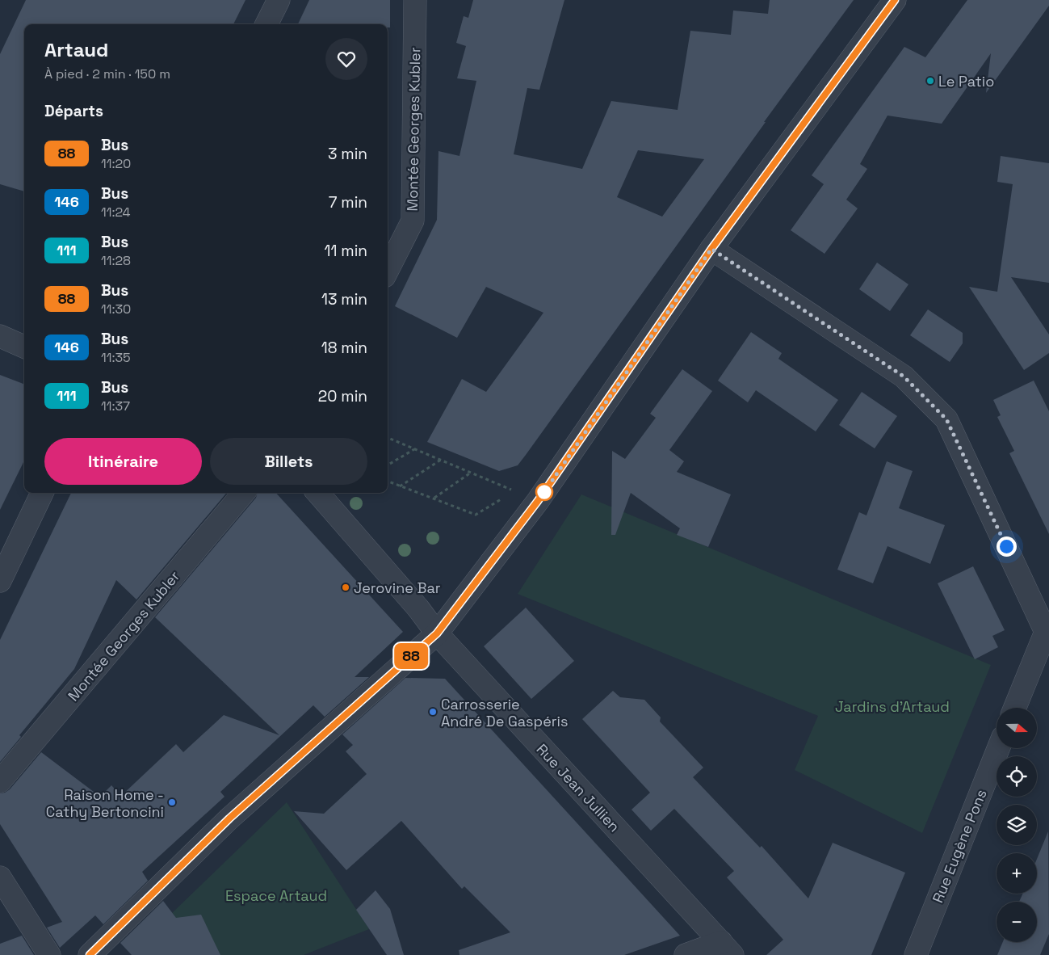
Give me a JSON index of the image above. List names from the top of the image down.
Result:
{
  "streets": {
    "street": ["Montée Georges Kubler", "Rue Jean Jullien", "Rue Eugène Pons"]
  },
  "parks": ["Jardins d'Artaud", "Espace Artaud"],
  "places": [
    "Le Patio",
    "Jerovine Bar",
    "Carrosserie André De Gaspéris",
    "Raison Home - Cathy Bertoncini"
  ],
  "lines": ["bus line 88"],
  "north": "right",
  "page": {
    "on_map": "88",
    "heading": [
      ["Artaud", "À pied · 2 min · 150 m"],
      "Départs"
    ],
    "list": [
      {
        "mark": "88",
        "name": "Bus",
        "note": "11:20",
        "value": "3 min"
      },
      {
        "mark": "146",
        "name": "Bus",
        "note": "11:24",
        "value": "7 min"
      },
      {
        "mark": "111",
        "name": "Bus",
        "note": "11:28",
        "value": "11 min"
      },
      {
        "mark": "88",
        "name": "Bus",
        "note": "11:30",
        "value": "13 min"
      },
      {
        "mark": "146",
        "name": "Bus",
        "note": "11:35",
        "value": "18 min"
      },
      {
        "mark": "111",
        "name": "Bus",
        "note": "11:37",
        "value": "20 min"
      }
    ],
    "buttons": ["Itinéraire", "Billets"],
    "map_buttons": ["+", "−"]
  }
}
